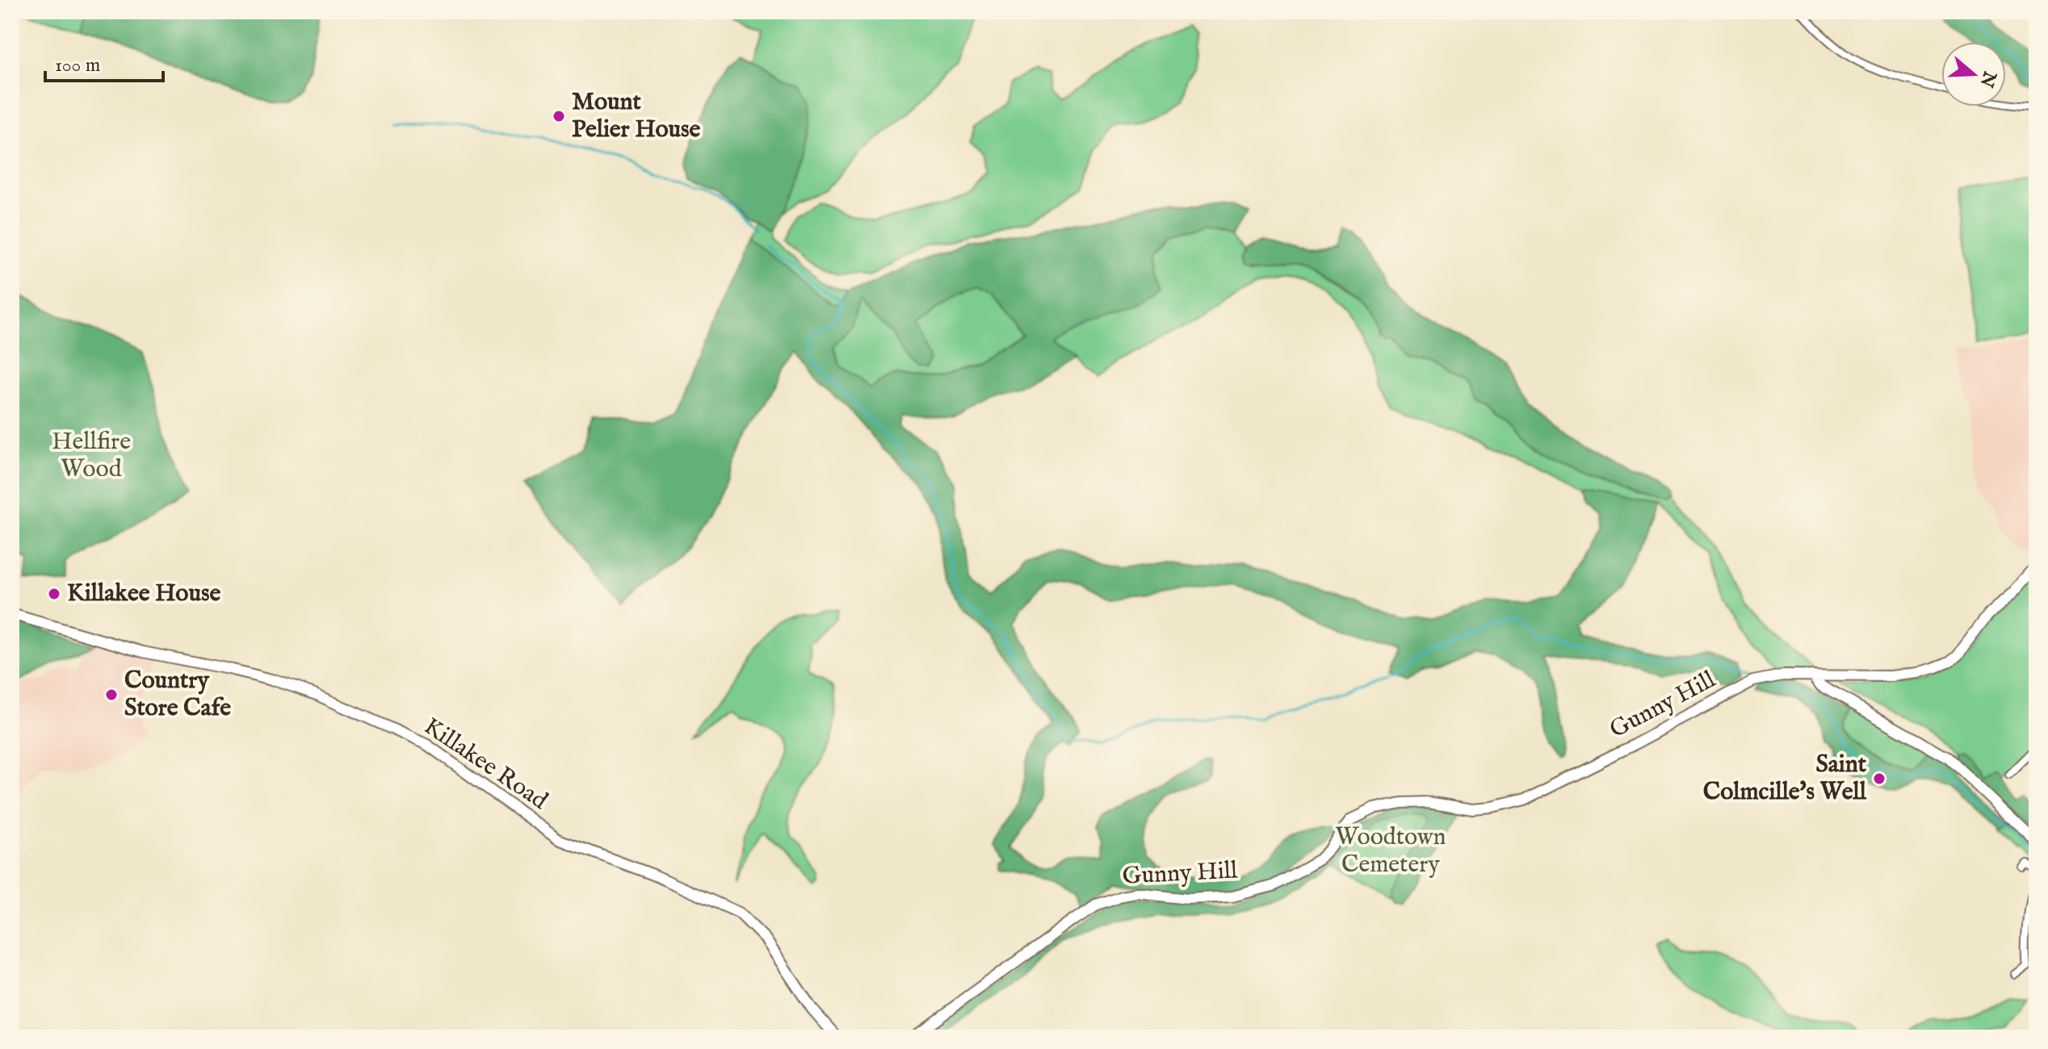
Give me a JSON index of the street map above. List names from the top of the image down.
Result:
{
  "streets": {
    "street": ["Gunny Hill", "Killakee Road"]
  },
  "parks": ["Hellfire Wood", "Woodtown Cemetery"],
  "places": [
    "Mount Pelier House",
    "Killakee House",
    "Country Store Cafe",
    "Saint Colmcille's Well"
  ],
  "scale_bar": "100 m",
  "north": "right"
}
